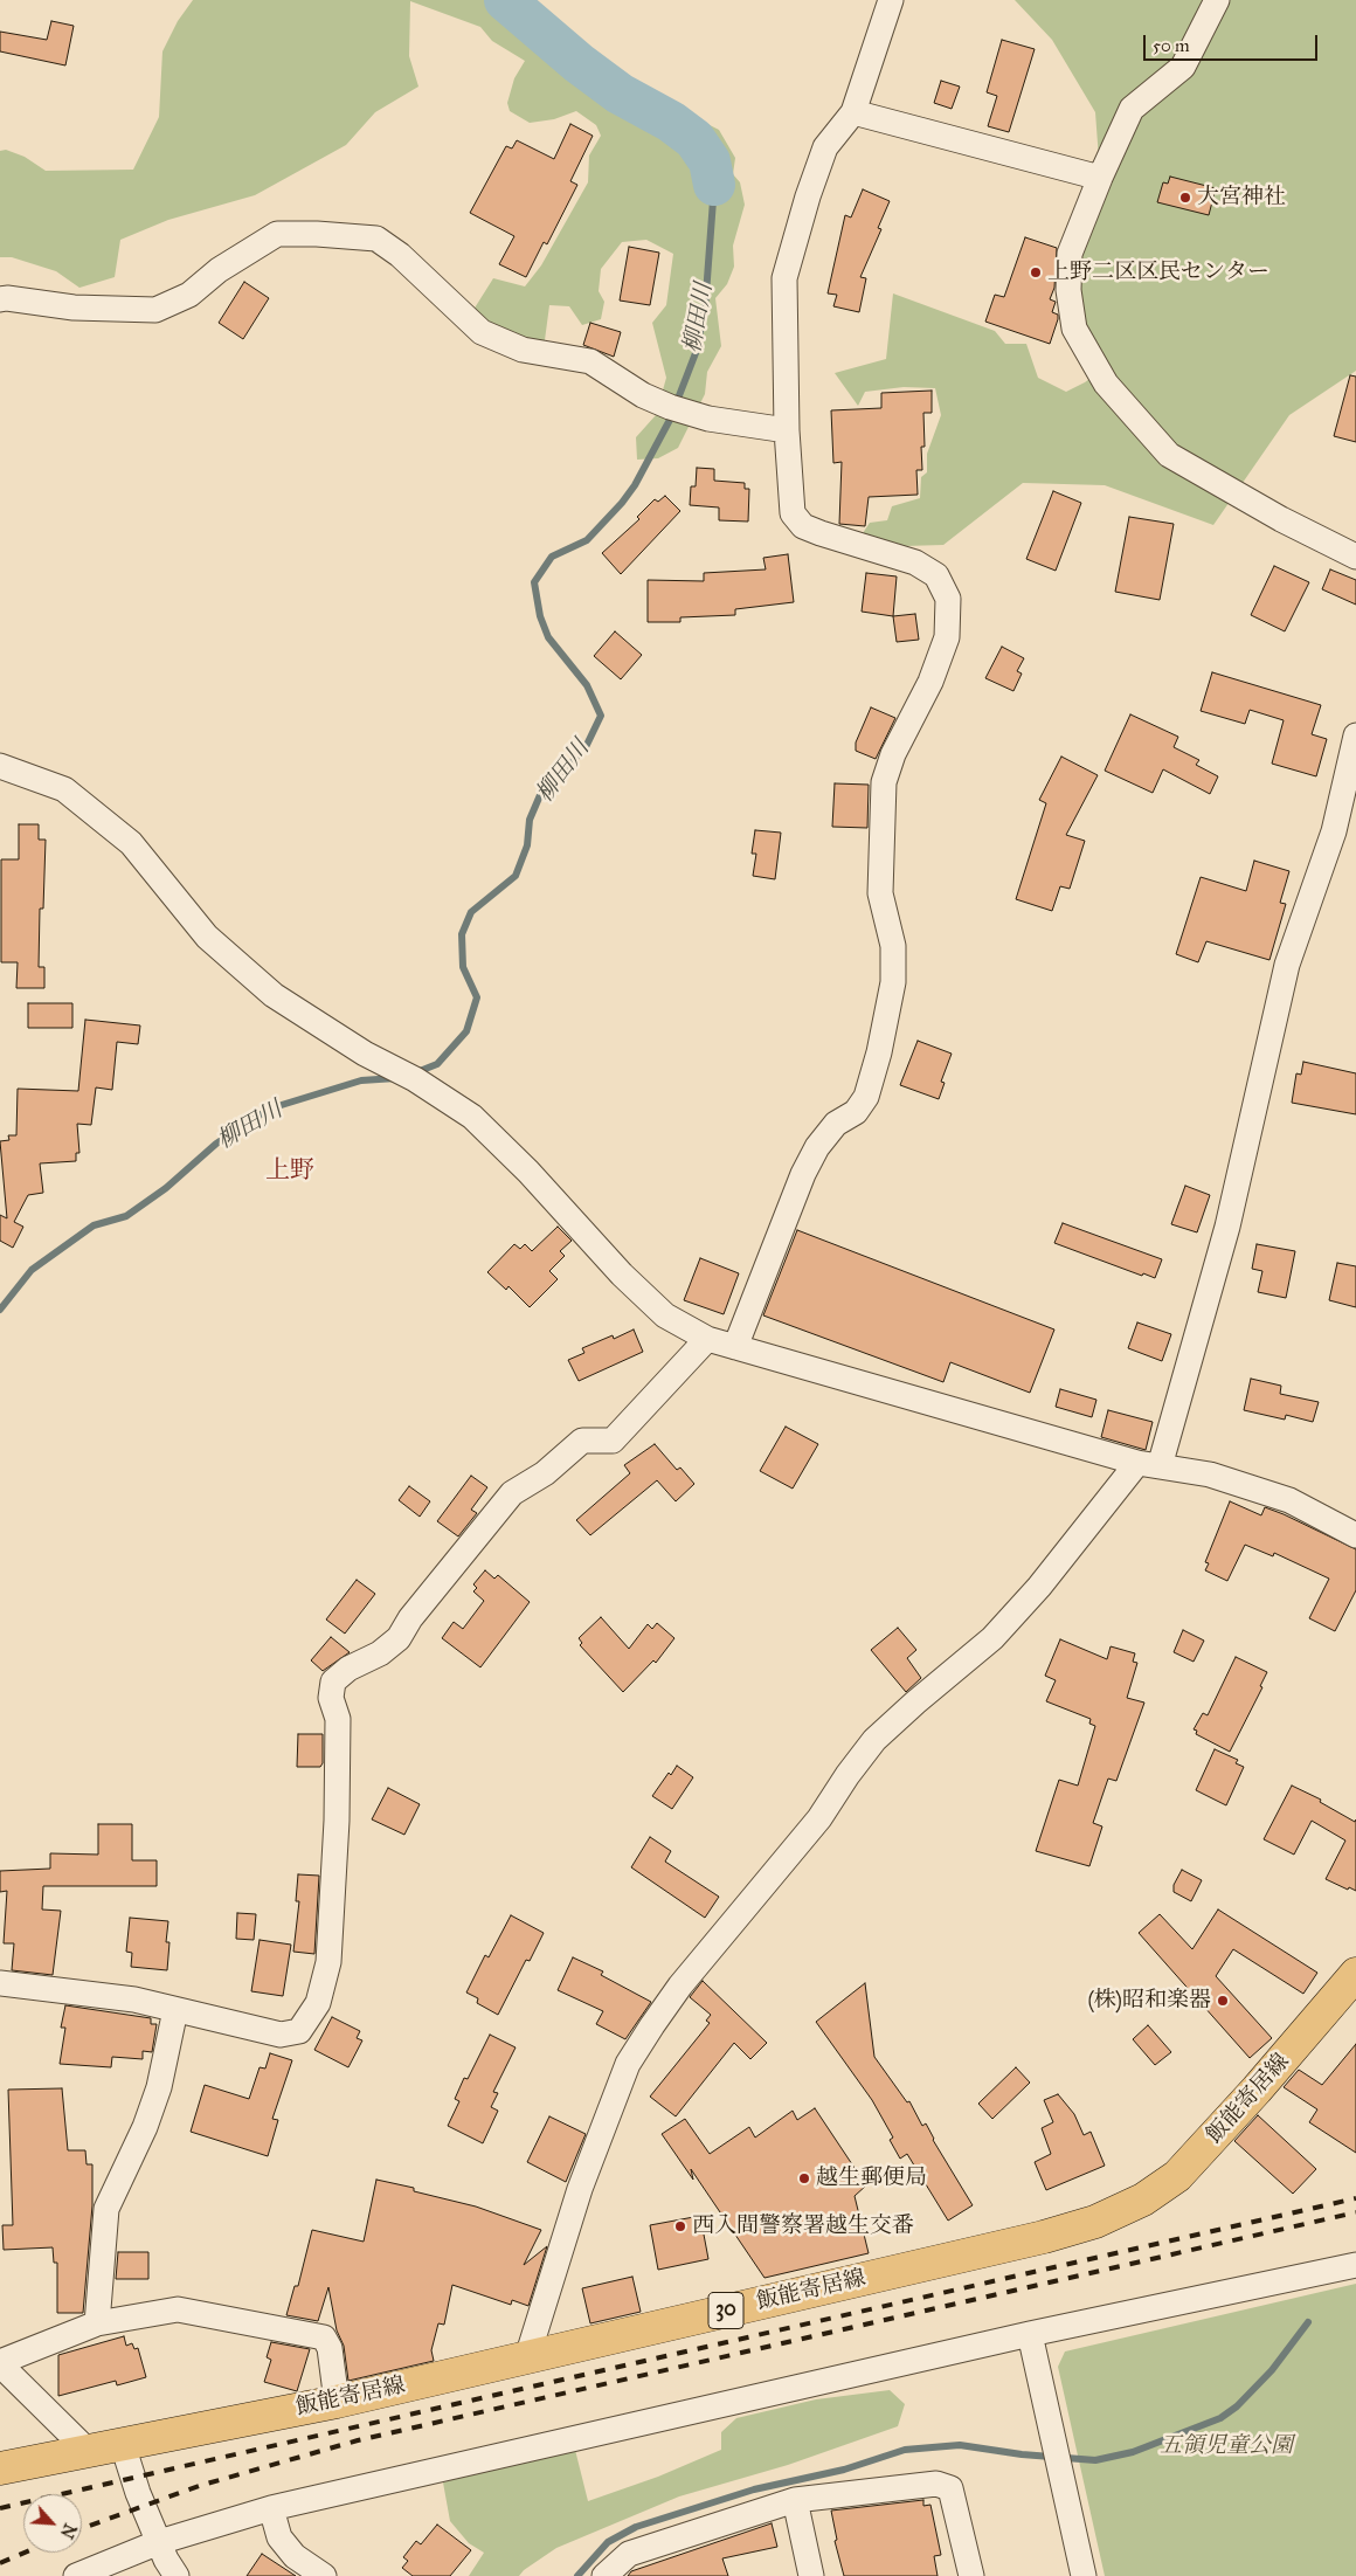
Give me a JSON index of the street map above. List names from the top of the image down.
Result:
{
  "streets": {
    "main road": ["飯能寄居線", "30"]
  },
  "districts": ["上野"],
  "water": ["柳田川"],
  "parks": ["五領児童公園"],
  "places": [
    "大宮神社",
    "上野二区区民センター",
    "(株)昭和楽器",
    "越生郵便局",
    "西入間警察署越生交番"
  ],
  "scale_bar": "50 m",
  "north": "bottom right"
}
